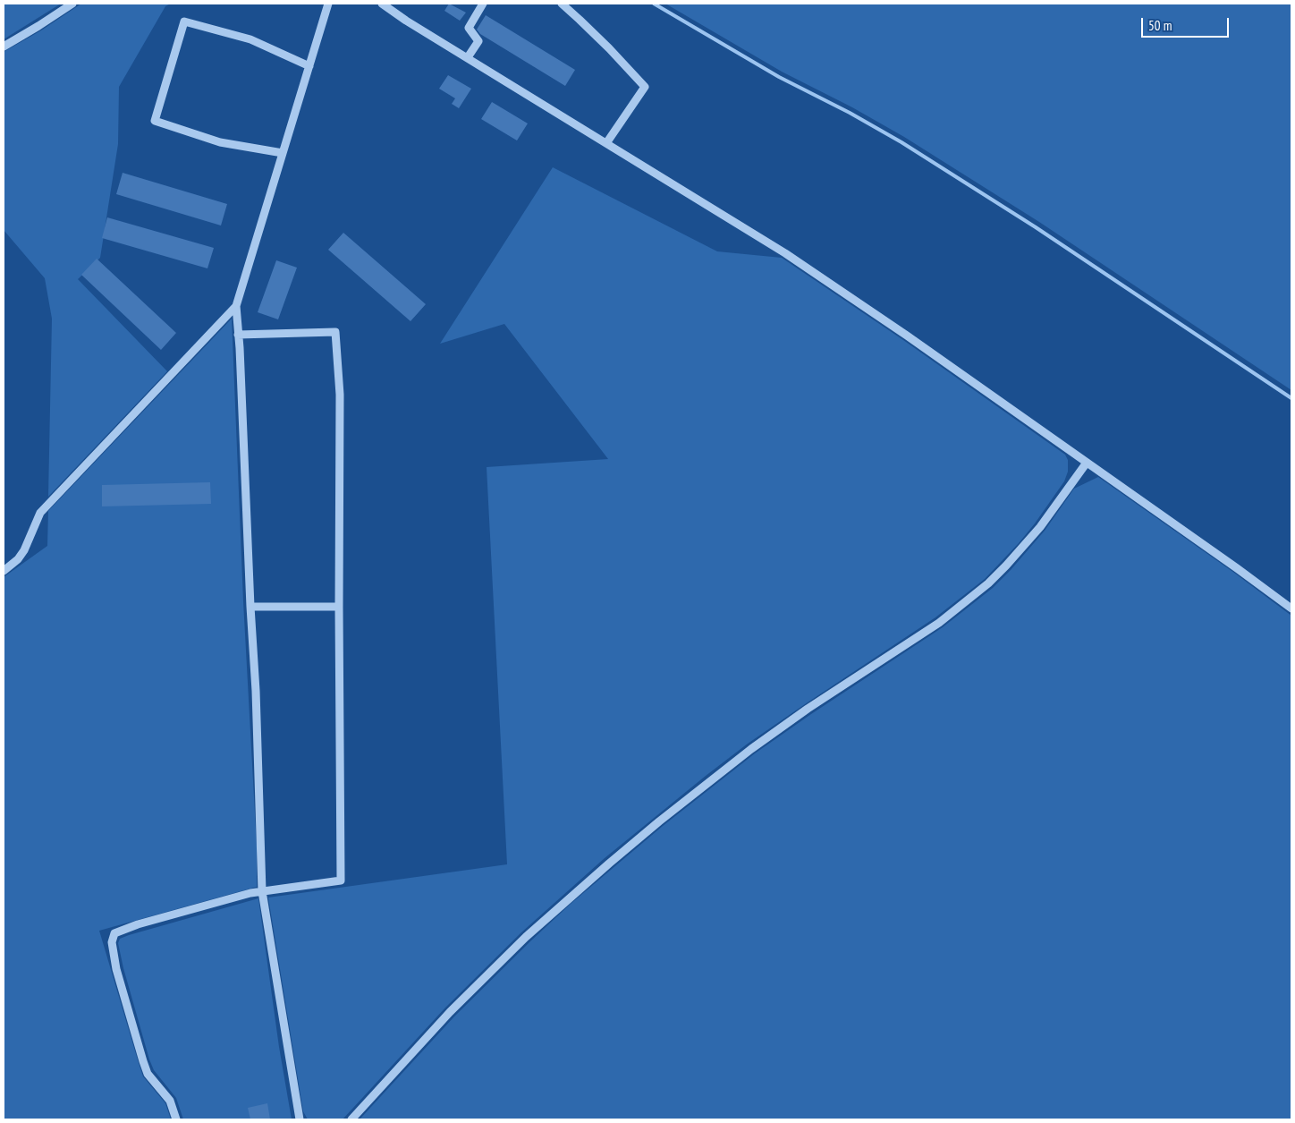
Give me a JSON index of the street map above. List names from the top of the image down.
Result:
{
  "scale_bar": "50 m"
}
